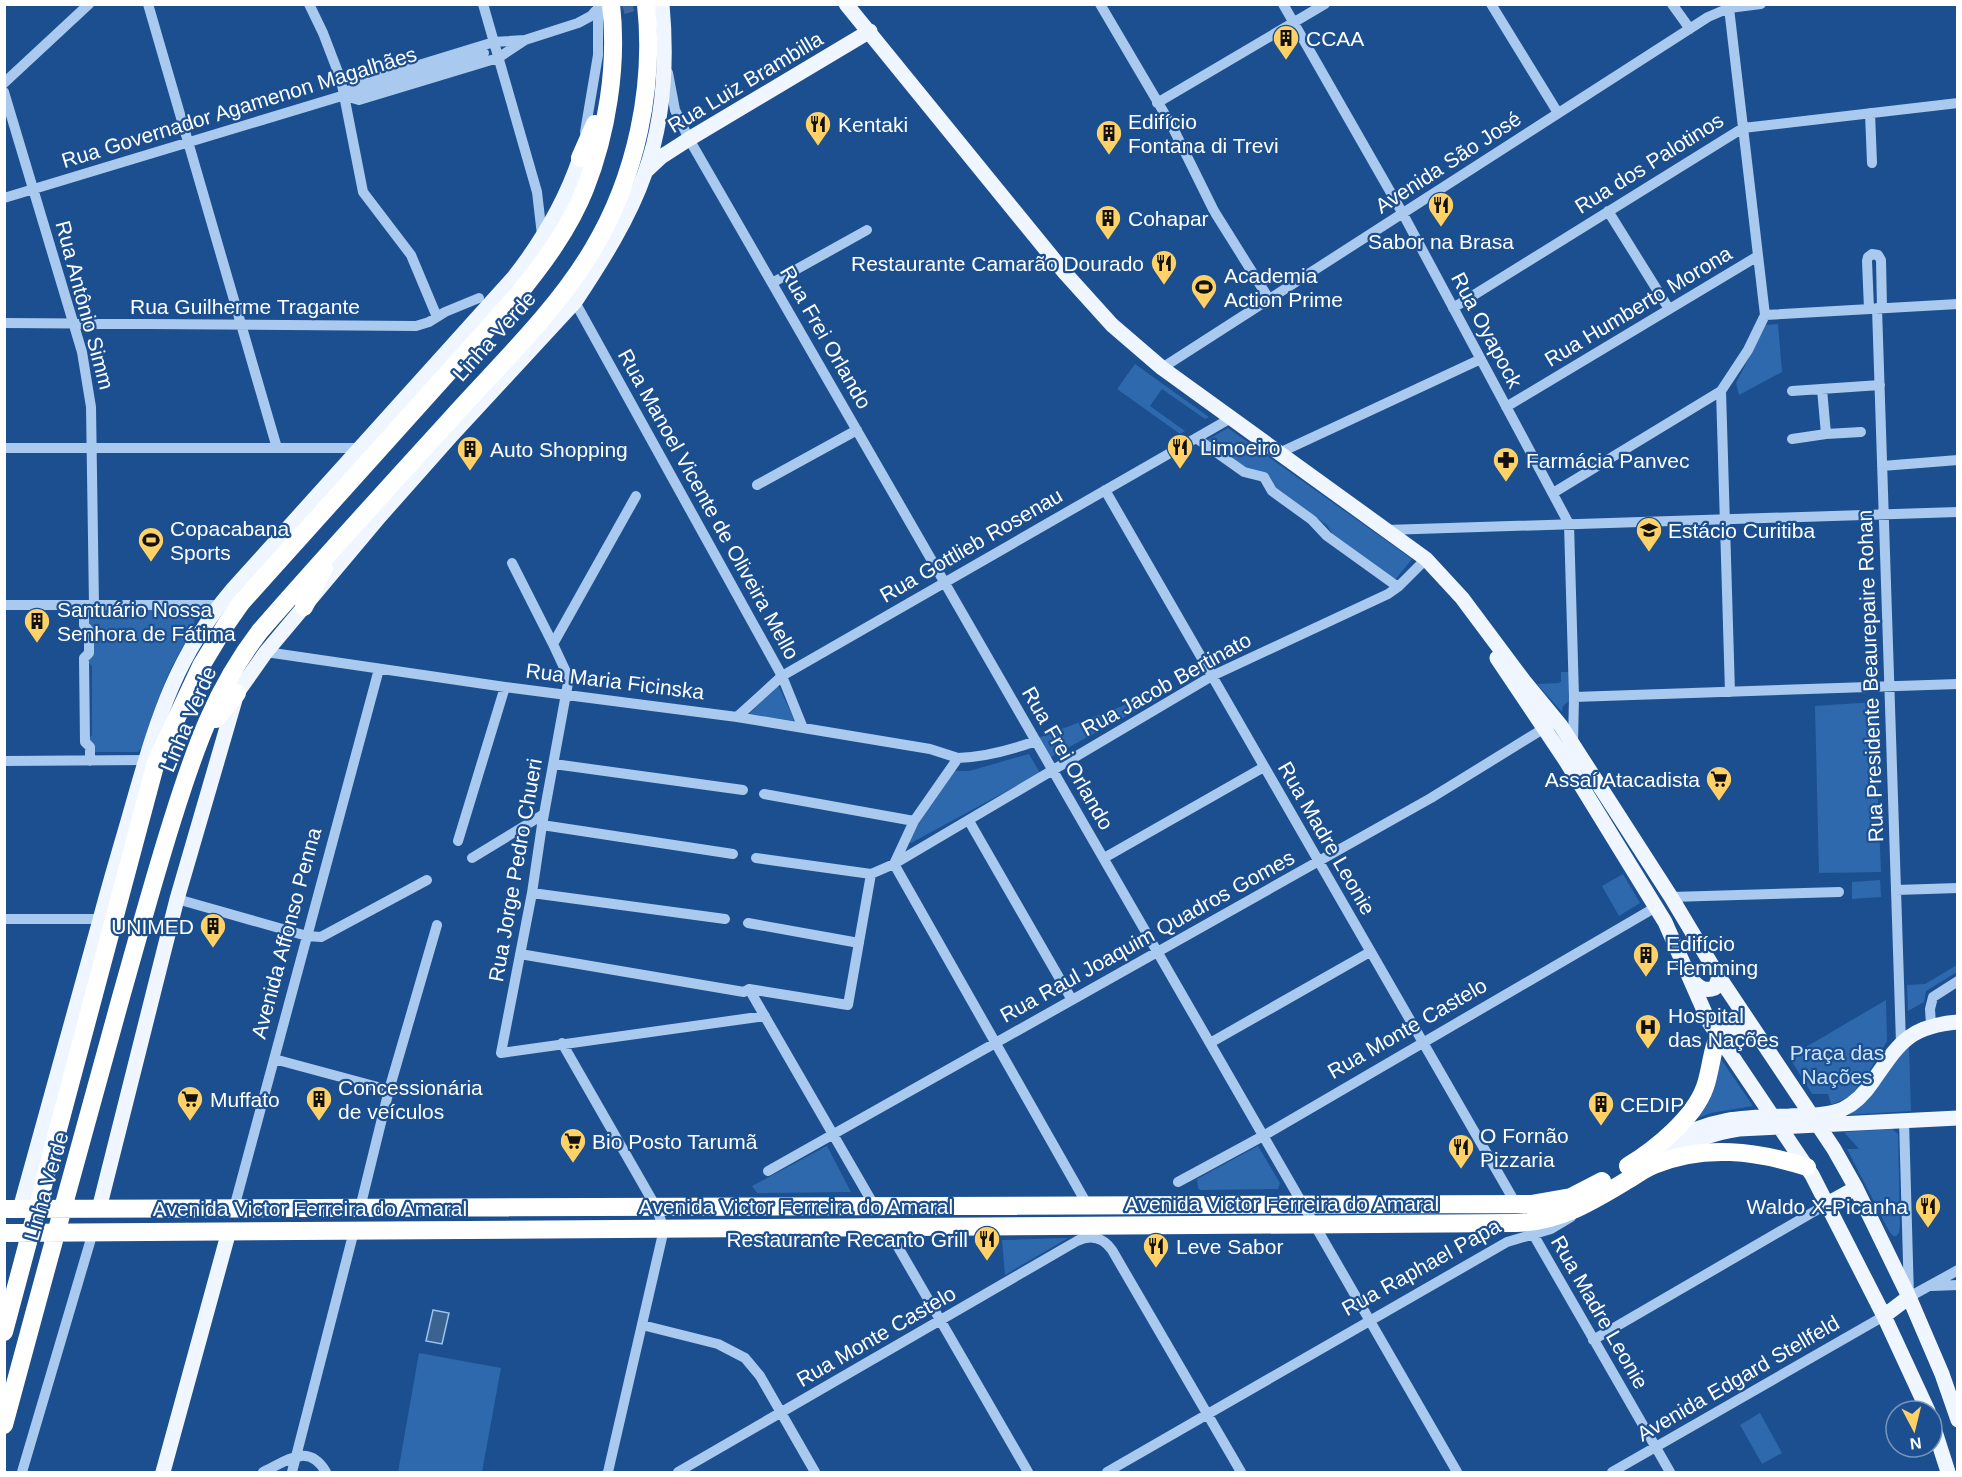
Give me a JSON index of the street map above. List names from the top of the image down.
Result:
{
  "streets": {
    "highway": ["Linha Verde", "Avenida Victor Ferreira do Amaral", "Rua Raphael Papa"],
    "main road": ["Rua Luiz Brambilla"],
    "street": [
      "Rua Governador Agamenon Magalhães",
      "Avenida São José",
      "Rua dos Palotinos",
      "Rua Antônio Simm",
      "Rua Guilherme Tragante",
      "Rua Humberto Morona",
      "Rua Oyapock",
      "Rua Frei Orlando",
      "Rua Manoel Vicente de Oliveira Mello",
      "Rua Gottlieb Rosenau",
      "Rua Presidente Beaurepaire Rohan",
      "Rua Maria Ficinska",
      "Rua Jacob Bertinato",
      "Rua Madre Leonie",
      "Rua Jorge Pedro Chueri",
      "Avenida Affonso Penna",
      "Rua Raul Joaquim Quadros Gomes",
      "Rua Monte Castelo",
      "Avenida Edgard Stellfeld"
    ]
  },
  "crossings": [
    ["Rua Luiz Brambilla", "Linha Verde"],
    ["Rua Luiz Brambilla", "Rua Frei Orlando"],
    ["Rua Governador Agamenon Magalhães", "Rua Antônio Simm"],
    ["Avenida São José", "Rua Oyapock"],
    ["Rua dos Palotinos", "Rua Oyapock"],
    ["Rua Antônio Simm", "Rua Guilherme Tragante"],
    ["Rua Humberto Morona", "Rua Oyapock"],
    ["Linha Verde", "Rua Frei Orlando"],
    ["Linha Verde", "Rua Manoel Vicente de Oliveira Mello"],
    ["Linha Verde", "Rua Maria Ficinska"],
    ["Linha Verde", "Avenida Victor Ferreira do Amaral"],
    ["Rua Frei Orlando", "Rua Gottlieb Rosenau"],
    ["Rua Frei Orlando", "Rua Jacob Bertinato"],
    ["Rua Frei Orlando", "Rua Raul Joaquim Quadros Gomes"],
    ["Rua Frei Orlando", "Rua Monte Castelo"],
    ["Rua Frei Orlando", "Avenida Victor Ferreira do Amaral"],
    ["Rua Frei Orlando", "Rua Raphael Papa"],
    ["Rua Manoel Vicente de Oliveira Mello", "Rua Gottlieb Rosenau"],
    ["Rua Manoel Vicente de Oliveira Mello", "Rua Maria Ficinska"],
    ["Rua Gottlieb Rosenau", "Rua Maria Ficinska"],
    ["Rua Gottlieb Rosenau", "Rua Madre Leonie"],
    ["Rua Maria Ficinska", "Rua Jorge Pedro Chueri"],
    ["Rua Maria Ficinska", "Avenida Affonso Penna"],
    ["Rua Jacob Bertinato", "Rua Madre Leonie"],
    ["Rua Madre Leonie", "Rua Raul Joaquim Quadros Gomes"],
    ["Rua Madre Leonie", "Rua Monte Castelo"],
    ["Rua Madre Leonie", "Avenida Victor Ferreira do Amaral"],
    ["Rua Madre Leonie", "Rua Raphael Papa"],
    ["Rua Madre Leonie", "Avenida Edgard Stellfeld"],
    ["Avenida Affonso Penna", "Avenida Victor Ferreira do Amaral"],
    ["Rua Monte Castelo", "Rua Raphael Papa"],
    ["Avenida Victor Ferreira do Amaral", "Rua Raphael Papa"]
  ],
  "parks": ["Praça das Nações"],
  "places": {
    "building": [
      "CCAA",
      "Edifício Fontana di Trevi",
      "Cohapar",
      "Auto Shopping",
      "Santuário Nossa Senhora de Fátima",
      "UNIMED",
      "Edifício Flemming",
      "Concessionária de veículos",
      "CEDIP"
    ],
    "restaurant": [
      "Kentaki",
      "Sabor na Brasa",
      "Restaurante Camarão Dourado",
      "Limoeiro",
      "O Fornão Pizzaria",
      "Waldo X-Picanha",
      "Restaurante Recanto Grill",
      "Leve Sabor"
    ],
    "sports": ["Academia Action Prime", "Copacabana Sports"],
    "pharmacy": ["Farmácia Panvec"],
    "school or university": ["Estácio Curitiba"],
    "supermarket": ["Assaí Atacadista", "Muffato", "Bio Posto Tarumã"],
    "hospital": ["Hospital das Nações"]
  },
  "north": "bottom"
}
